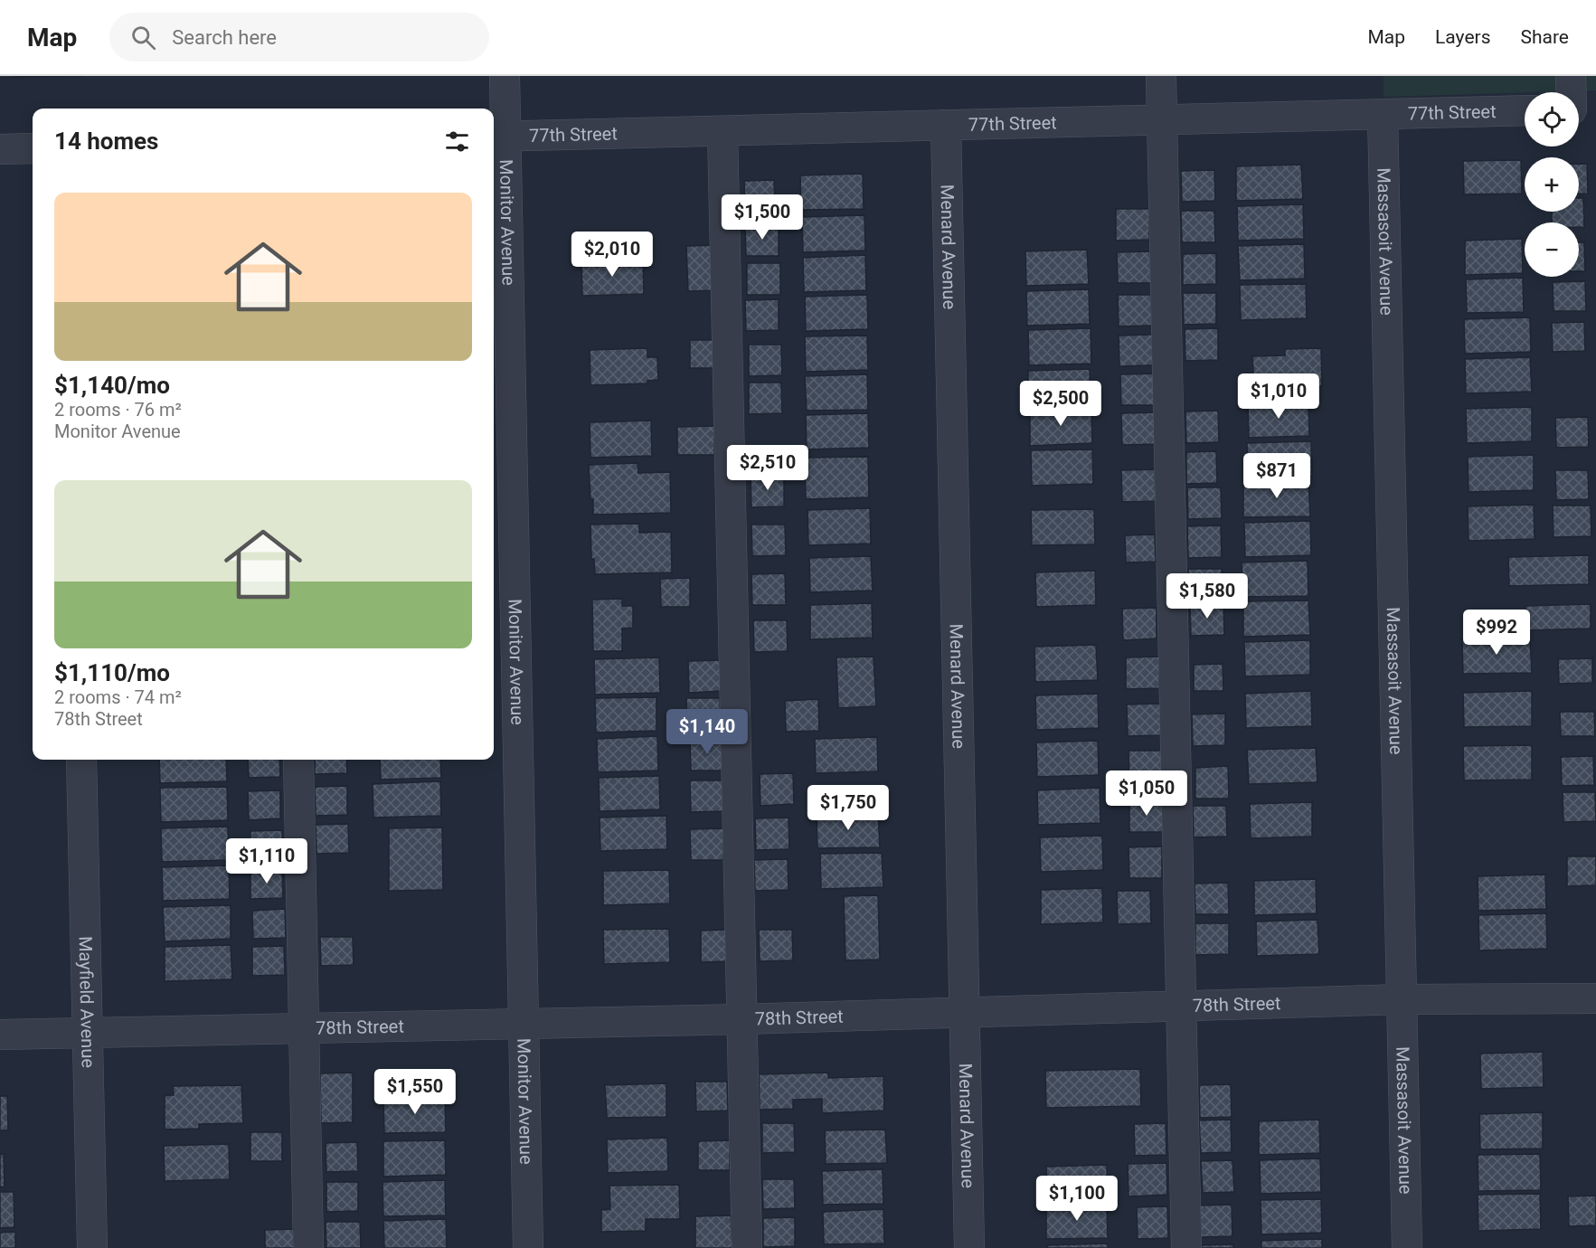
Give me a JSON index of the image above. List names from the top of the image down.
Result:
{
  "streets": {
    "street": [
      "77th Street",
      "Monitor Avenue",
      "Massasoit Avenue",
      "Menard Avenue",
      "Mayfield Avenue",
      "78th Street"
    ]
  },
  "crossings": [
    ["77th Street", "Monitor Avenue"],
    ["77th Street", "Massasoit Avenue"],
    ["77th Street", "Menard Avenue"],
    ["Monitor Avenue", "78th Street"],
    ["Massasoit Avenue", "78th Street"],
    ["Menard Avenue", "78th Street"],
    ["Mayfield Avenue", "78th Street"]
  ],
  "page": {
    "header": "Map",
    "search": "Search here",
    "nav": ["Map", "Layers", "Share"],
    "map_buttons": ["+", "−"],
    "heading": "14 homes",
    "list": [
      {
        "name": "$1,140/mo",
        "note": "2 rooms · 76 m² · Monitor Avenue"
      },
      {
        "name": "$1,110/mo",
        "note": "2 rooms · 74 m² · 78th Street"
      }
    ],
    "price": [
      "$1,500",
      "$2,010",
      "$1,010",
      "$2,500",
      "$2,510",
      "$871",
      "$1,580",
      "$992",
      "$1,140",
      "$1,050",
      "$1,750",
      "$1,110",
      "$1,550",
      "$1,100"
    ]
  }
}
